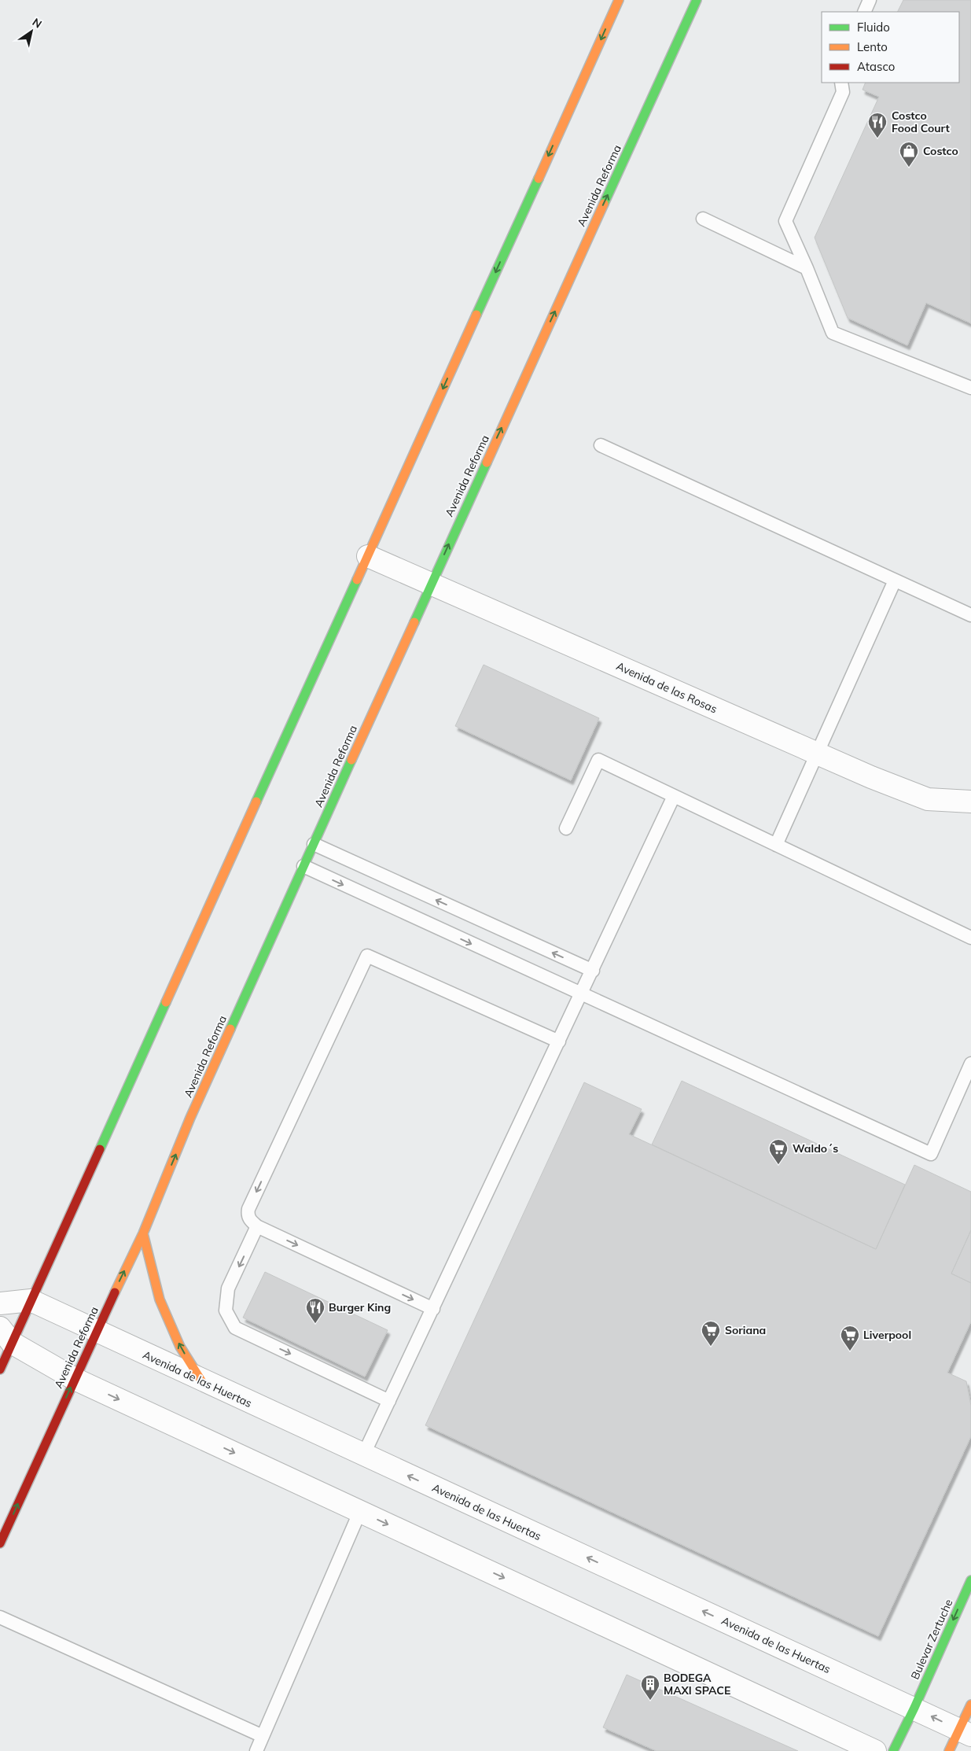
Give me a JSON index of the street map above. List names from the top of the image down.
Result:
{
  "streets": {
    "main road": ["Avenida Reforma", "Bulevar Zertuche"],
    "street": ["Avenida de las Rosas", "Avenida de las Huertas"]
  },
  "crossings": [
    ["Avenida Reforma", "Avenida de las Rosas"],
    ["Avenida Reforma", "Avenida de las Huertas"],
    ["Avenida de las Huertas", "Bulevar Zertuche"]
  ],
  "one_way": ["Bulevar Zertuche"],
  "places": {
    "restaurant": ["Costco Food Court", "Burger King"],
    "shop": ["Costco"],
    "supermarket": ["Waldo´s", "Soriana", "Liverpool"],
    "building": ["BODEGA MAXI SPACE"]
  },
  "legend": ["Fluido", "Lento", "Atasco"],
  "north": "top right"
}
